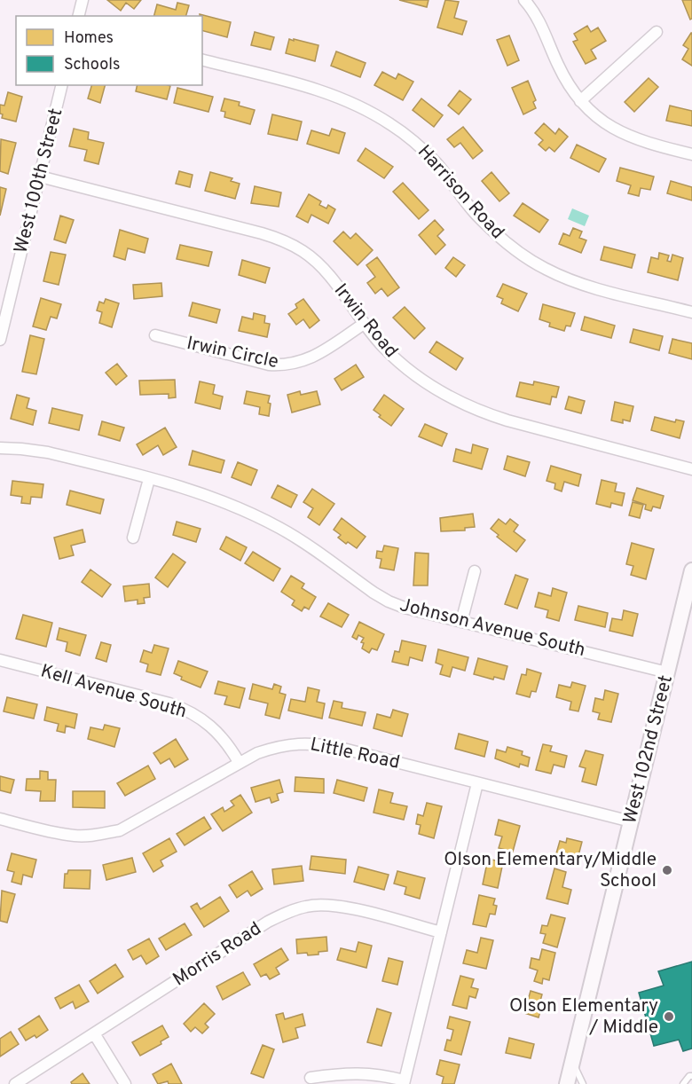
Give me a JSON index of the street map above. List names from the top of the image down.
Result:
{
  "streets": {
    "street": [
      "West 100th Street",
      "Harrison Road",
      "Irwin Road",
      "Irwin Circle",
      "Johnson Avenue South",
      "Kell Avenue South",
      "West 102nd Street",
      "Little Road",
      "Morris Road"
    ]
  },
  "crossings": [
    ["West 100th Street", "Irwin Road"],
    ["Irwin Road", "Irwin Circle"],
    ["Johnson Avenue South", "West 102nd Street"],
    ["Kell Avenue South", "Little Road"],
    ["West 102nd Street", "Little Road"]
  ],
  "places": ["Olson Elementary/Middle School", "Olson Elementary / Middle"],
  "legend": ["Homes", "Schools"]
}
